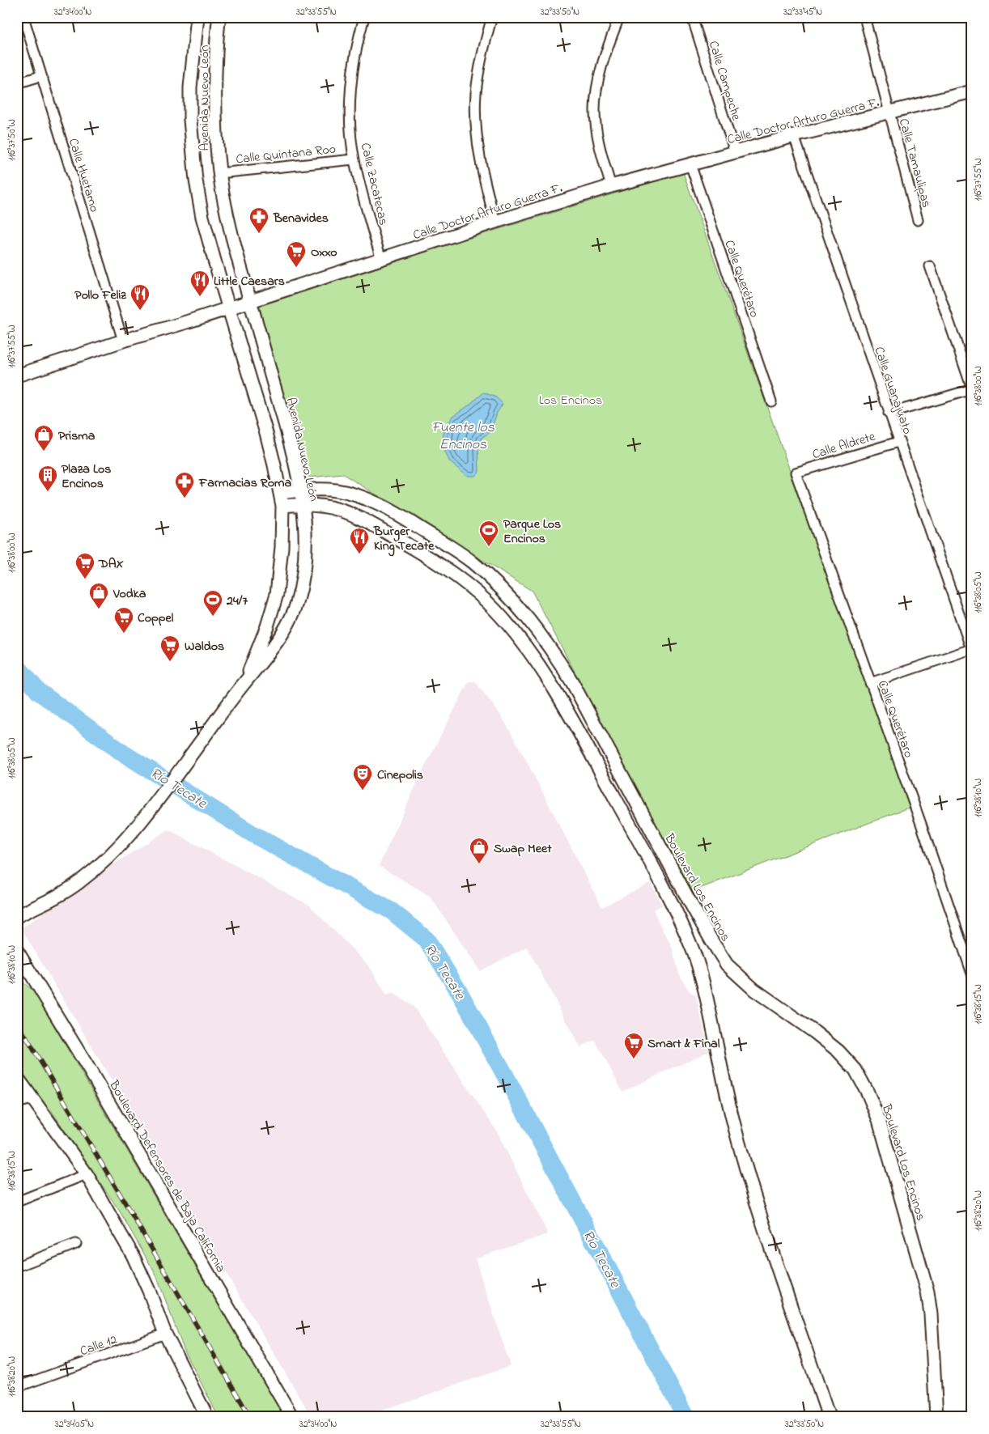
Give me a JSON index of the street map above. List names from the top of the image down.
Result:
{
  "streets": {
    "street": [
      "Calle Campeche",
      "Avenida Nuevo León",
      "Calle Doctor Arturo Guerra F.",
      "Calle Quintana Roo",
      "Calle Tamaulipas",
      "Calle Huetamo",
      "Calle Zacatecas",
      "Calle Querétaro",
      "Calle Guanajuato",
      "Calle Aldrete",
      "Boulevard Los Encinos",
      "Boulevard Defensores de Baja California",
      "Calle 12"
    ]
  },
  "crossings": [
    ["Calle Campeche", "Calle Doctor Arturo Guerra F."],
    ["Avenida Nuevo León", "Calle Doctor Arturo Guerra F."],
    ["Avenida Nuevo León", "Calle Quintana Roo"],
    ["Avenida Nuevo León", "Boulevard Los Encinos"],
    ["Calle Doctor Arturo Guerra F.", "Calle Tamaulipas"],
    ["Calle Doctor Arturo Guerra F.", "Calle Huetamo"],
    ["Calle Doctor Arturo Guerra F.", "Calle Zacatecas"],
    ["Calle Doctor Arturo Guerra F.", "Calle Querétaro"],
    ["Calle Doctor Arturo Guerra F.", "Calle Guanajuato"],
    ["Calle Quintana Roo", "Calle Zacatecas"],
    ["Calle Querétaro", "Calle Aldrete"],
    ["Calle Guanajuato", "Calle Aldrete"]
  ],
  "water": ["Fuente los Encinos", "Río Tecate"],
  "parks": ["Los Encinos"],
  "places": {
    "pharmacy": ["Benavides", "Farmacias Roma"],
    "supermarket": [
      "Oxxo",
      "DAX",
      "Coppel",
      "Waldos",
      "Smart & Final"
    ],
    "restaurant": ["Little Caesars", "Pollo Feliz", "Burger King Tecate"],
    "shop": ["Prisma", "Vodka", "Swap Meet"],
    "building": ["Plaza Los Encinos"],
    "sports": ["Parque Los Encinos", "24/7"],
    "theatre": ["Cinepolis"]
  },
  "coordinates": [
    "32°34'00\"N",
    "32°33'55\"N",
    "32°33'50\"N",
    "32°33'45\"N",
    "116°37'50\"W",
    "116°37'55\"W",
    "116°38'00\"W",
    "116°38'05\"W",
    "116°38'10\"W",
    "116°38'15\"W",
    "116°38'20\"W",
    "32°34'05\"N"
  ]
}
